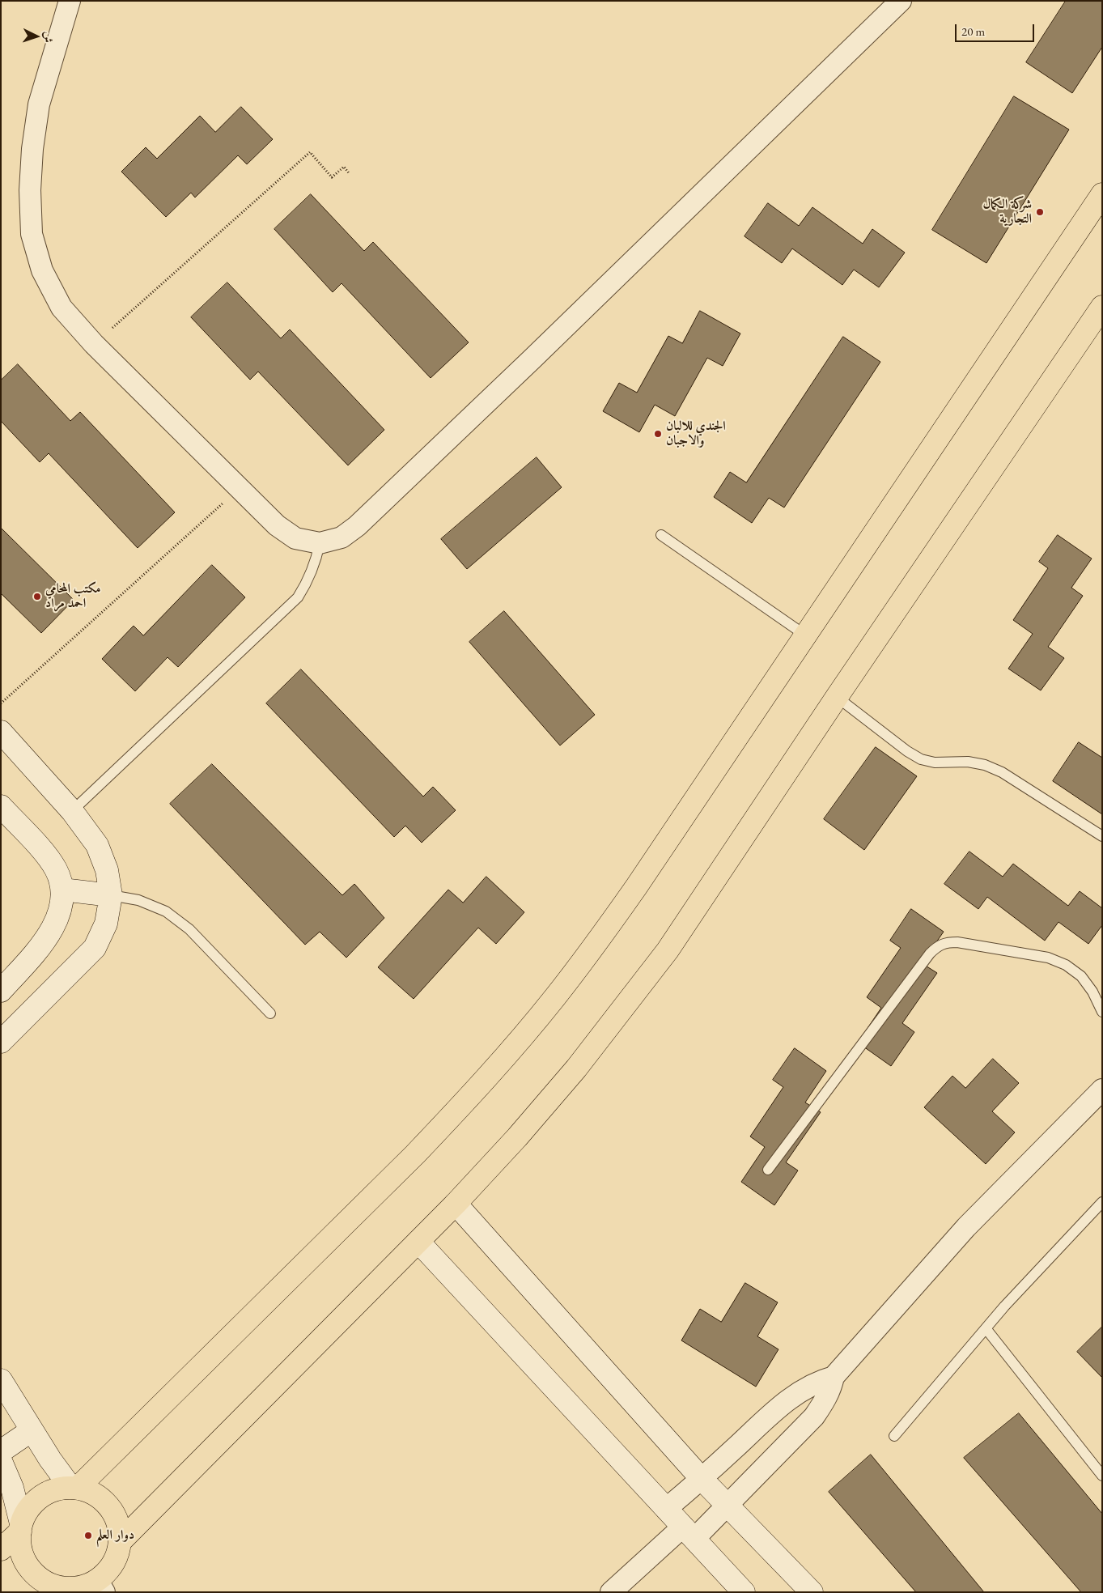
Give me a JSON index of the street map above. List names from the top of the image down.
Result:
{
  "places": [
    "شركة الكمال التجارية",
    "الجندي للالبان والاجبان",
    "مكتب المحامي احمد مراد",
    "دوار العلم"
  ],
  "scale_bar": "20 m",
  "north": "right"
}
